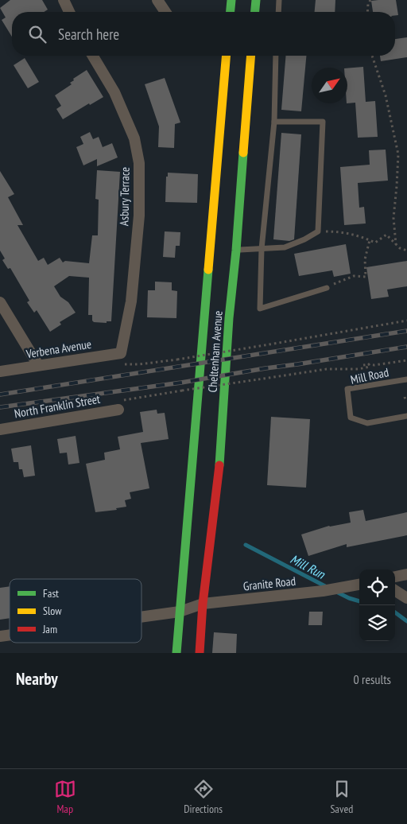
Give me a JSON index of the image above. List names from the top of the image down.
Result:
{
  "streets": {
    "highway": ["Cheltenham Avenue"],
    "street": [
      "Asbury Terrace",
      "Verbena Avenue",
      "North Franklin Street",
      "Granite Road"
    ],
    "lane": ["Mill Road"]
  },
  "crossings": [
    ["Asbury Terrace", "Verbena Avenue"],
    ["Cheltenham Avenue", "Granite Road"]
  ],
  "water": ["Mill Run"],
  "legend": ["Fast", "Slow", "Jam"],
  "north": "top right",
  "page": {
    "search": "Search here",
    "heading": ["Nearby", "0 results"],
    "nav": ["Map", "Directions", "Saved"]
  }
}
